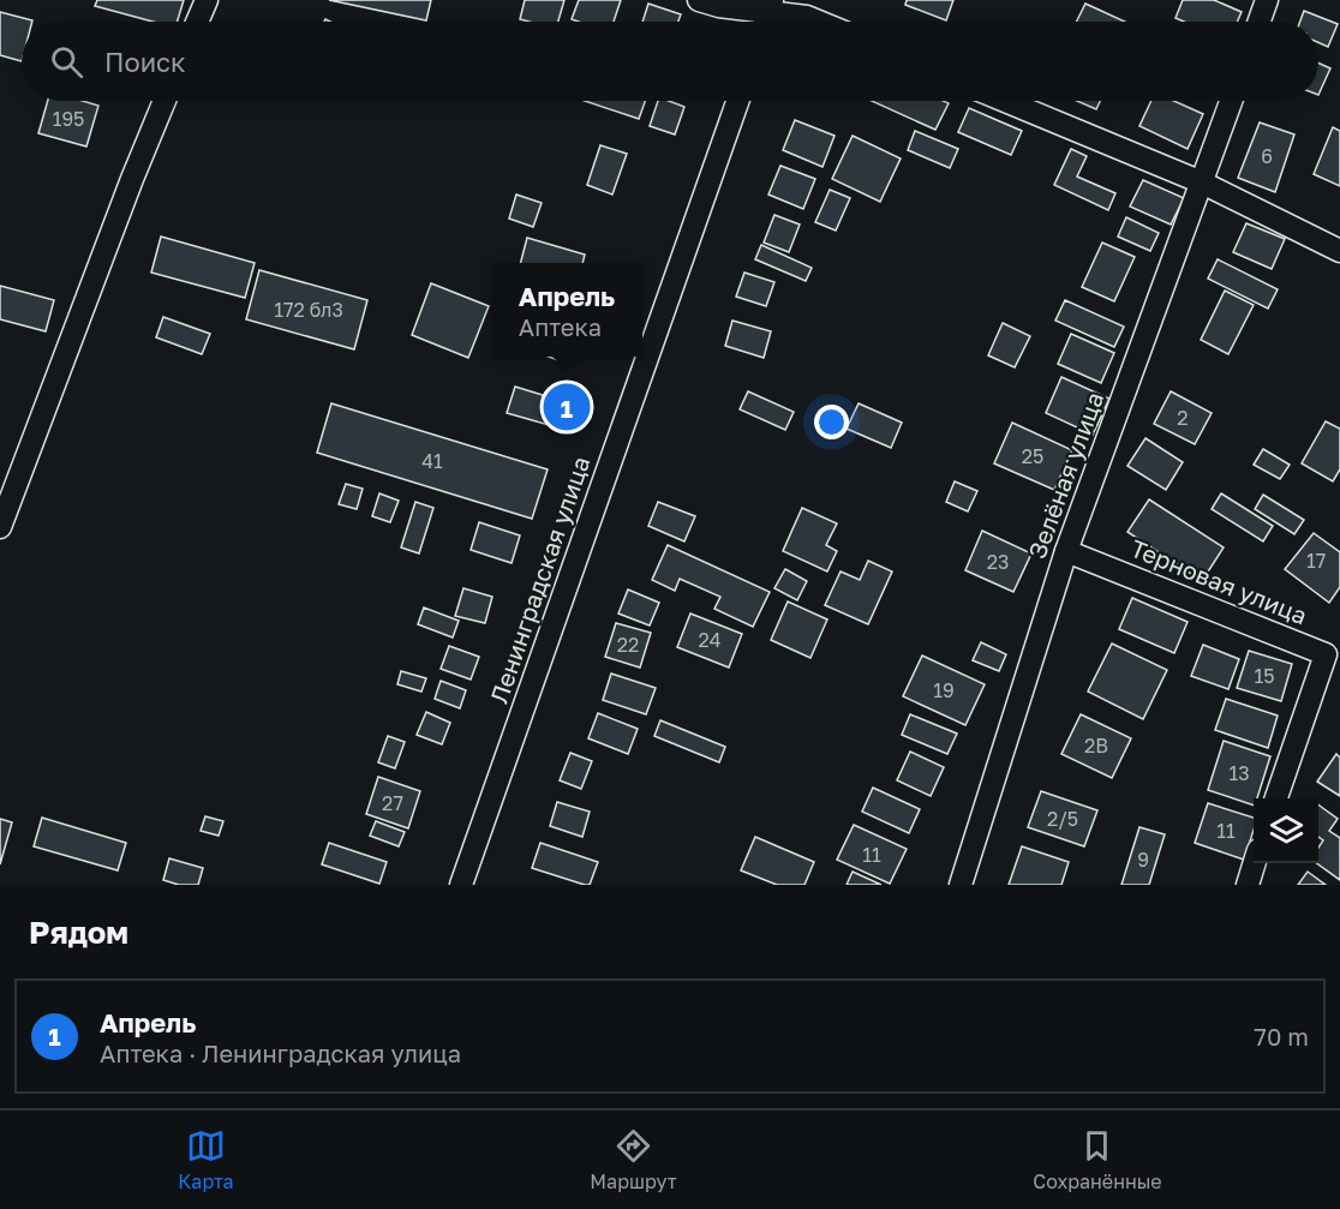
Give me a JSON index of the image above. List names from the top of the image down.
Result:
{
  "streets": {
    "street": ["Зелёная улица", "Ленинградская улица", "Терновая улица"]
  },
  "crossings": [
    ["Зелёная улица", "Терновая улица"]
  ],
  "house_numbers": [
    "195",
    "6",
    "172 бл3",
    "2",
    "25",
    "41",
    "17",
    "23",
    "24",
    "22",
    "15",
    "19",
    "2В",
    "13",
    "27",
    "2/5",
    "11",
    "11",
    "9"
  ],
  "page": {
    "search": "Поиск",
    "popup": ["Апрель", "Аптека"],
    "pins": "1",
    "heading": "Рядом",
    "list": [
      {
        "mark": "1",
        "name": "Апрель",
        "note": "Аптека · Ленинградская улица",
        "value": "70 m"
      }
    ],
    "nav": ["Карта", "Маршрут", "Сохранённые"]
  }
}
